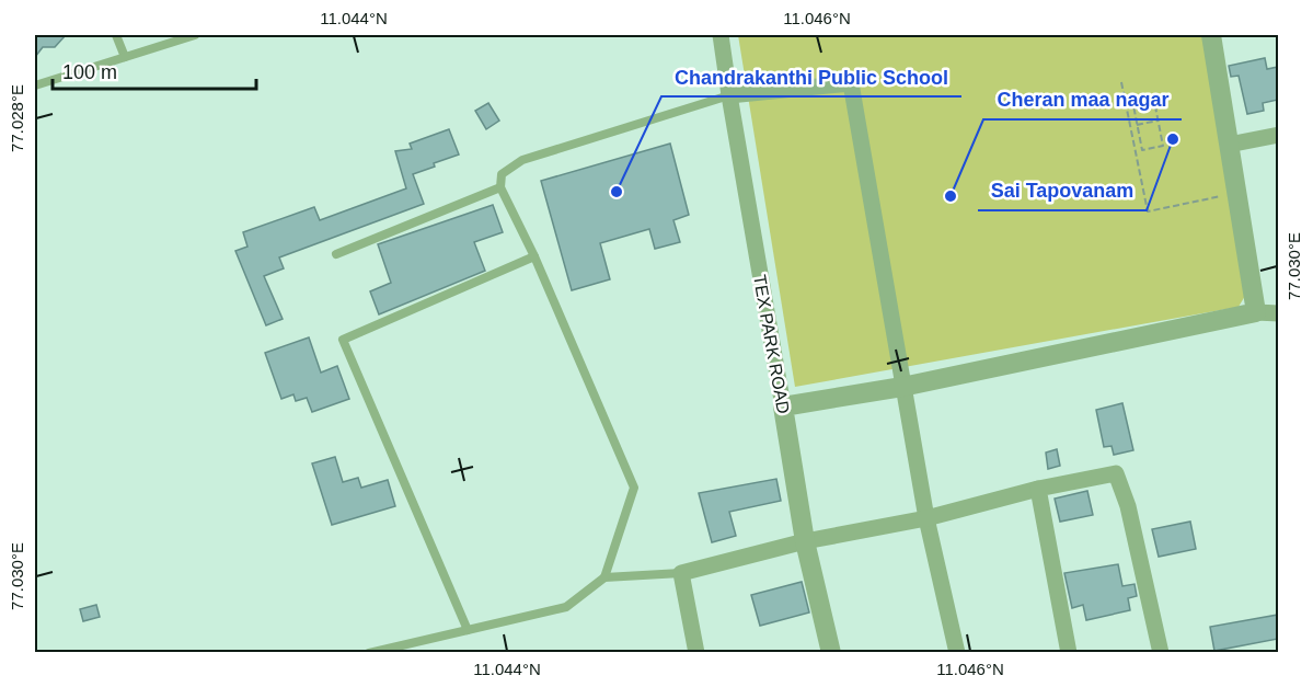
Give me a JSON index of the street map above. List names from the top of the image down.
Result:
{
  "streets": {
    "street": ["TEX PARK ROAD"]
  },
  "places": ["Sai Tapovanam", "Chandrakanthi Public School", "Cheran maa nagar"],
  "scale_bar": "100 m",
  "coordinates": [
    "11.044°N",
    "11.046°N",
    "77.028°E",
    "77.030°E"
  ]
}
